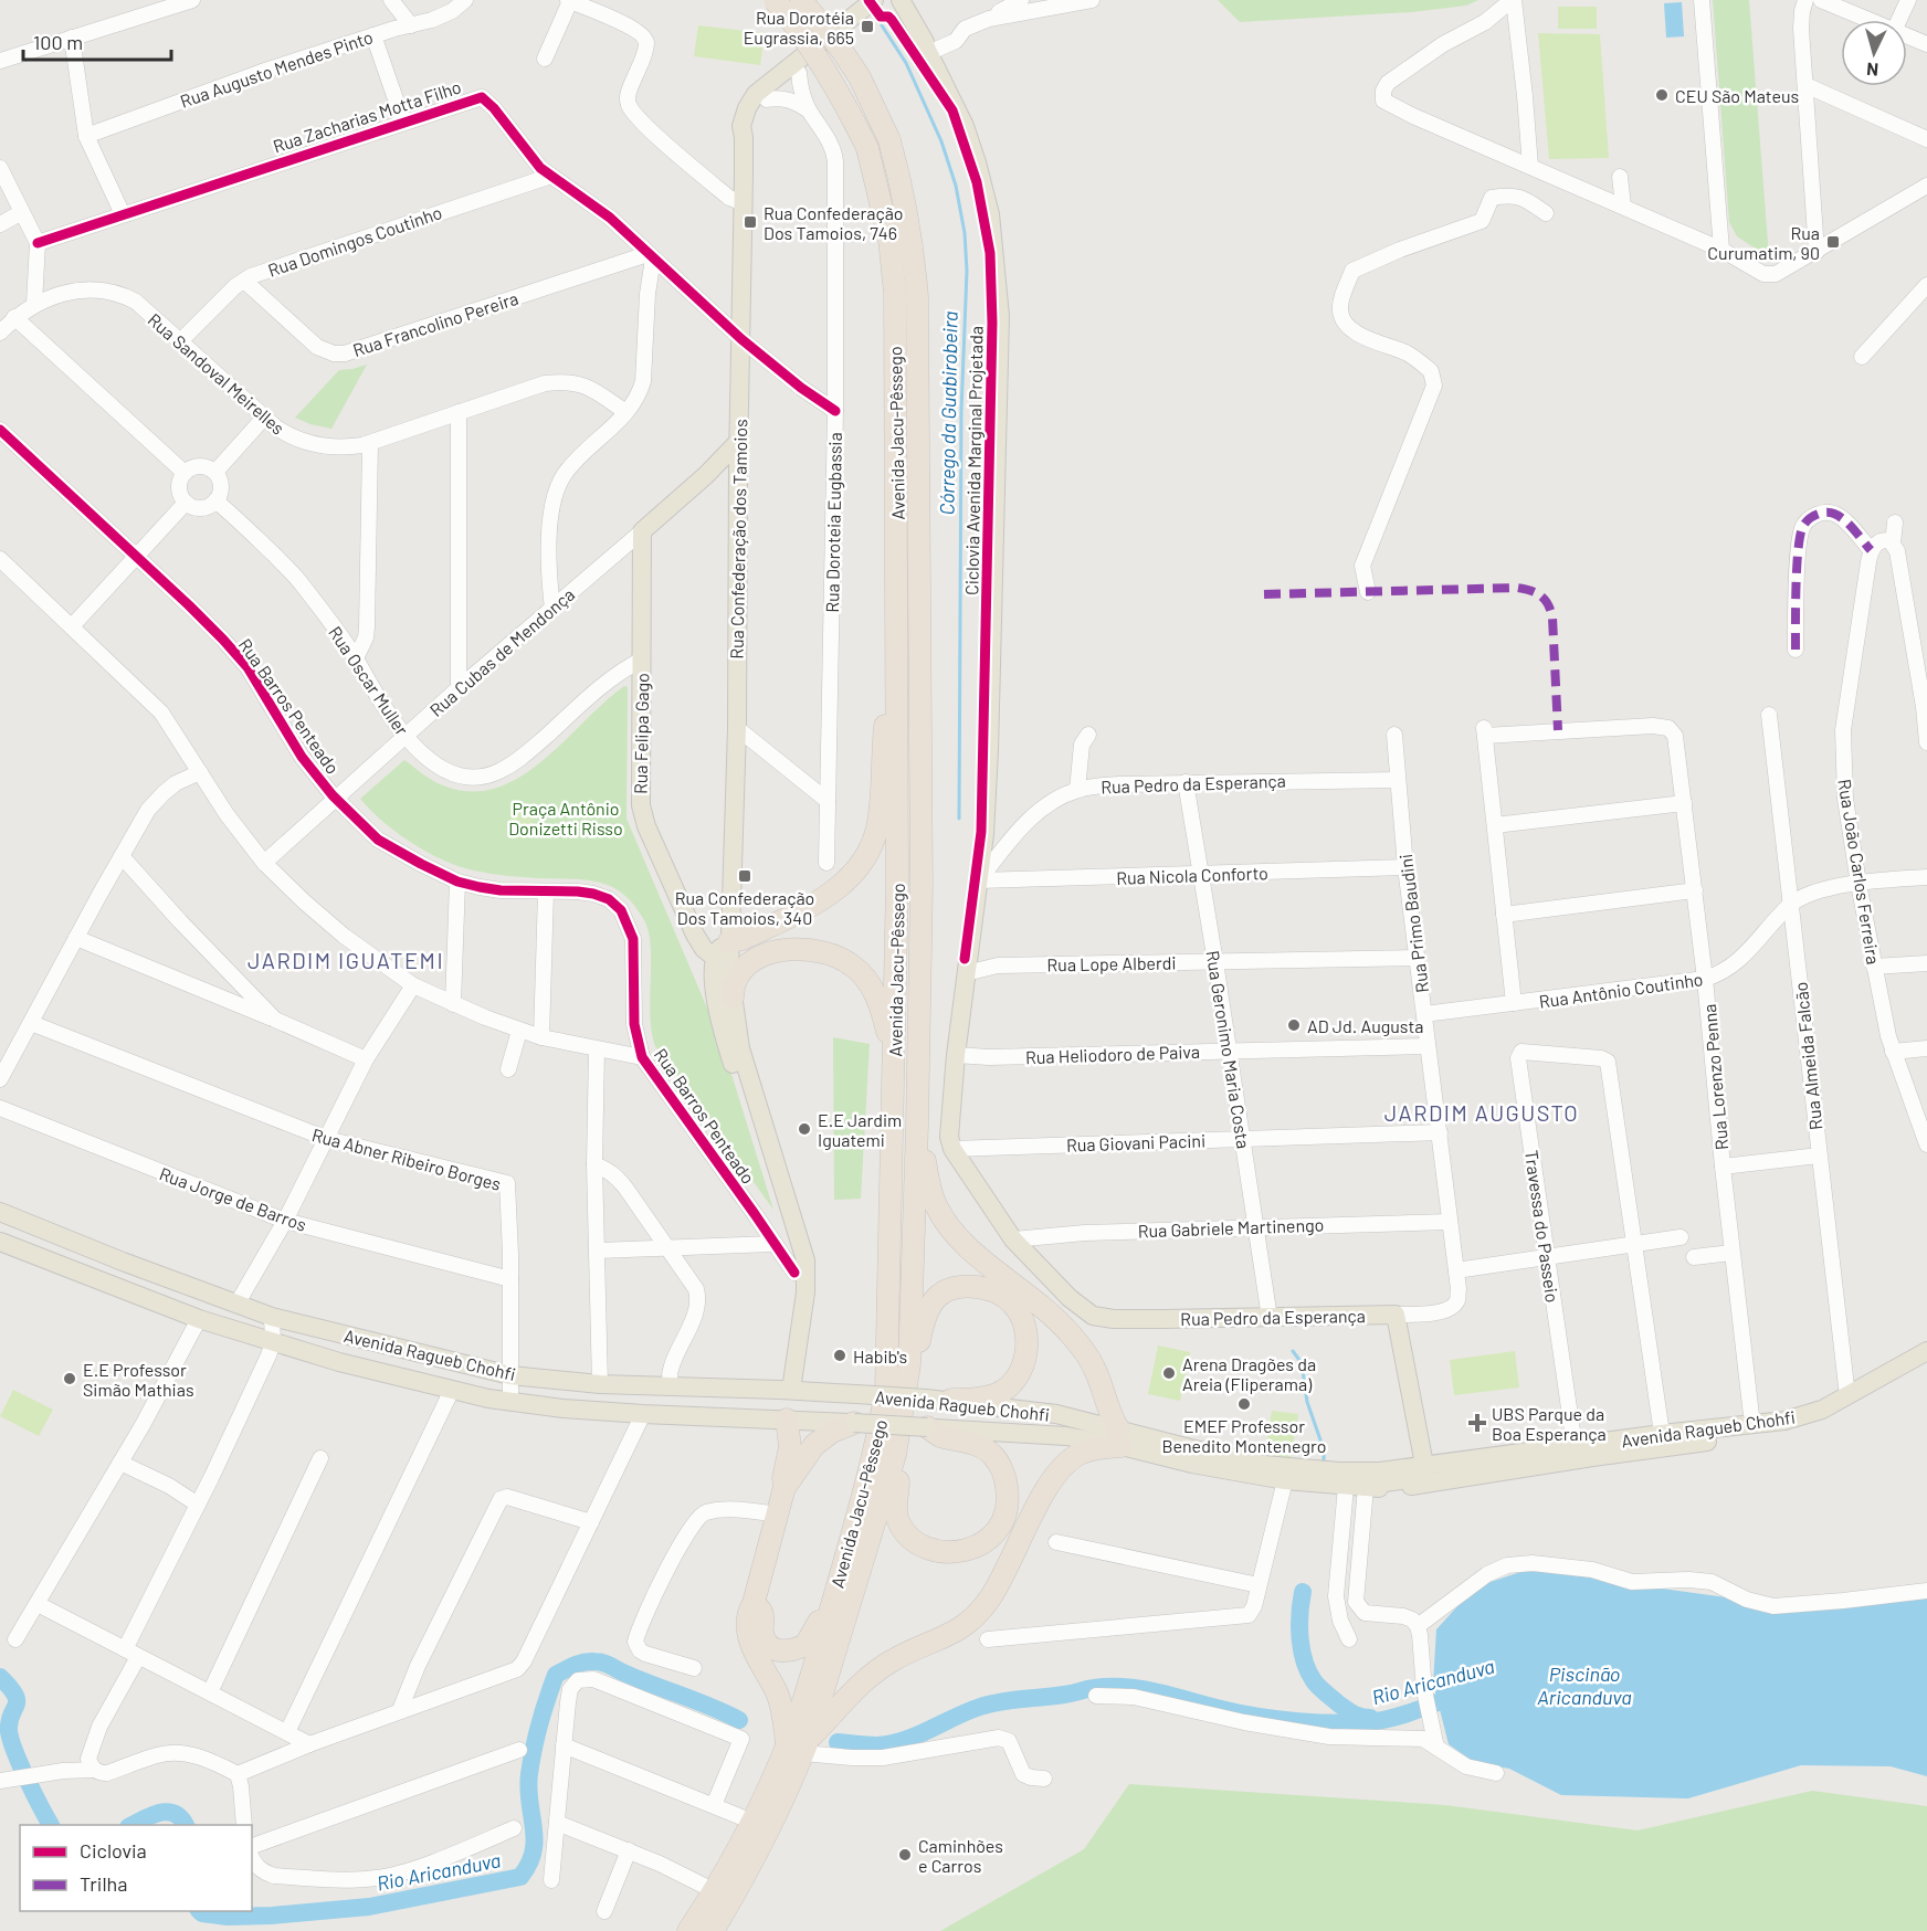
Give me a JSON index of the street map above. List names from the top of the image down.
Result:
{
  "streets": {
    "highway": ["Avenida Jacu-Pêssego"],
    "main road": [
      "Rua Confederação dos Tamoios",
      "Rua Cubas de Mendonça",
      "Rua Felipa Gago",
      "Rua Pedro da Esperança",
      "Avenida Ragueb Chohfi"
    ],
    "street": [
      "Rua Augusto Mendes Pinto",
      "Rua Zacharias Motta Filho",
      "Rua Domingos Coutinho",
      "Rua Francolino Pereira",
      "Rua Sandoval Meirelles",
      "Rua Doroteia Eugbassia",
      "Rua Oscar Muller",
      "Rua Barros Penteado",
      "Rua João Carlos Ferreira",
      "Rua Nicola Conforto",
      "Rua Primo Baudini",
      "Rua Lope Alberdi",
      "Rua Antônio Coutinho",
      "Rua Geronimo Maria Costa",
      "Rua Heliodoro de Paiva",
      "Rua Almeida Falcão",
      "Rua Lorenzo Penna",
      "Rua Giovani Pacini",
      "Rua Abner Ribeiro Borges",
      "Rua Jorge de Barros",
      "Travessa do Passeio",
      "Rua Gabriele Martinengo"
    ],
    "cycle path": ["Ciclovia Avenida Marginal Projetada"]
  },
  "crossings": [
    ["Rua Zacharias Motta Filho", "Rua Domingos Coutinho"],
    ["Rua Zacharias Motta Filho", "Rua Francolino Pereira"],
    ["Rua Zacharias Motta Filho", "Rua Doroteia Eugbassia"],
    ["Rua Zacharias Motta Filho", "Rua Confederação dos Tamoios"],
    ["Rua Domingos Coutinho", "Rua Francolino Pereira"],
    ["Rua Domingos Coutinho", "Rua Sandoval Meirelles"],
    ["Rua Doroteia Eugbassia", "Rua Confederação dos Tamoios"],
    ["Rua Confederação dos Tamoios", "Rua Cubas de Mendonça"],
    ["Rua Confederação dos Tamoios", "Rua Barros Penteado"],
    ["Rua Confederação dos Tamoios", "Rua Felipa Gago"],
    ["Rua Confederação dos Tamoios", "Avenida Ragueb Chohfi"],
    ["Rua Cubas de Mendonça", "Rua Oscar Muller"],
    ["Rua Cubas de Mendonça", "Rua Barros Penteado"],
    ["Rua Cubas de Mendonça", "Rua Felipa Gago"],
    ["Rua Oscar Muller", "Rua Felipa Gago"],
    ["Rua Pedro da Esperança", "Rua Nicola Conforto"],
    ["Rua Pedro da Esperança", "Rua Primo Baudini"],
    ["Rua Pedro da Esperança", "Rua Geronimo Maria Costa"],
    ["Rua Pedro da Esperança", "Rua Gabriele Martinengo"],
    ["Rua Nicola Conforto", "Rua Primo Baudini"],
    ["Rua Nicola Conforto", "Rua Geronimo Maria Costa"],
    ["Rua Primo Baudini", "Rua Lope Alberdi"],
    ["Rua Primo Baudini", "Rua Antônio Coutinho"],
    ["Rua Primo Baudini", "Rua Heliodoro de Paiva"],
    ["Rua Primo Baudini", "Rua Giovani Pacini"],
    ["Rua Primo Baudini", "Rua Gabriele Martinengo"],
    ["Rua Lope Alberdi", "Rua Geronimo Maria Costa"],
    ["Rua Antônio Coutinho", "Rua Almeida Falcão"],
    ["Rua Antônio Coutinho", "Rua Lorenzo Penna"],
    ["Rua Geronimo Maria Costa", "Rua Heliodoro de Paiva"],
    ["Rua Geronimo Maria Costa", "Rua Giovani Pacini"],
    ["Rua Geronimo Maria Costa", "Rua Gabriele Martinengo"],
    ["Rua Almeida Falcão", "Avenida Ragueb Chohfi"],
    ["Rua Lorenzo Penna", "Avenida Ragueb Chohfi"],
    ["Rua Abner Ribeiro Borges", "Rua Jorge de Barros"],
    ["Rua Abner Ribeiro Borges", "Avenida Ragueb Chohfi"],
    ["Travessa do Passeio", "Avenida Ragueb Chohfi"]
  ],
  "districts": ["JARDIM IGUATEMI", "JARDIM AUGUSTO"],
  "water": ["Córrego da Guabirobeira", "Piscinão Aricanduva", "Rio Aricanduva"],
  "parks": ["Praça Antônio Donizetti Risso"],
  "places": {
    "transit": [
      "Rua Dorotéia Eugrassia, 665",
      "Rua Confederação Dos Tamoios, 746",
      "Rua Curumatim, 90",
      "Rua Confederação Dos Tamoios, 340"
    ],
    "other": [
      "CEU São Mateus",
      "AD Jd. Augusta",
      "E.E Jardim Iguatemi",
      "Habib's",
      "Arena Dragões da Areia (Fliperama)",
      "E.E Professor Simão Mathias",
      "EMEF Professor Benedito Montenegro",
      "Caminhões e Carros"
    ],
    "health": ["UBS Parque da Boa Esperança"]
  },
  "legend": ["Ciclovia", "Trilha"],
  "scale_bar": "100 m",
  "north": "bottom"
}
